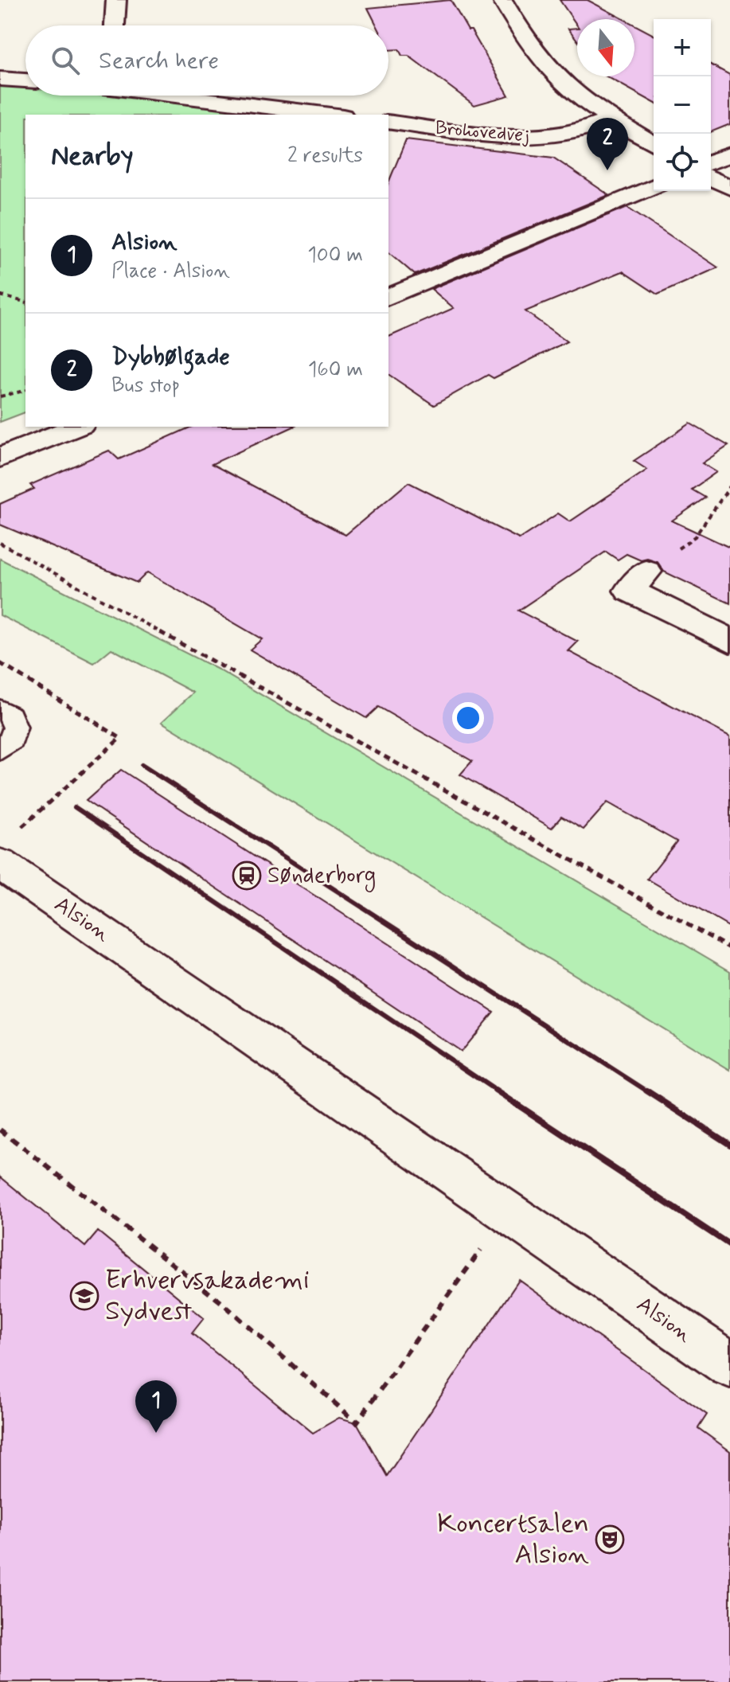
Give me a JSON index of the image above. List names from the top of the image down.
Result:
{
  "streets": {
    "street": ["Brohovedvej", "Alsion"]
  },
  "places": {
    "station": ["Sønderborg"],
    "school or university": ["Erhvervsakademi Sydvest"],
    "theatre": ["Koncertsalen Alsion"]
  },
  "north": "bottom",
  "page": {
    "map_buttons": ["+", "−"],
    "search": "Search here",
    "heading": ["Nearby", "2 results"],
    "pins": ["2", "1"],
    "list": [
      {
        "mark": "1",
        "name": "Alsion",
        "note": "Place · Alsion",
        "value": "100 m"
      },
      {
        "mark": "2",
        "name": "Dybbølgade",
        "note": "Bus stop",
        "value": "160 m"
      }
    ]
  }
}
